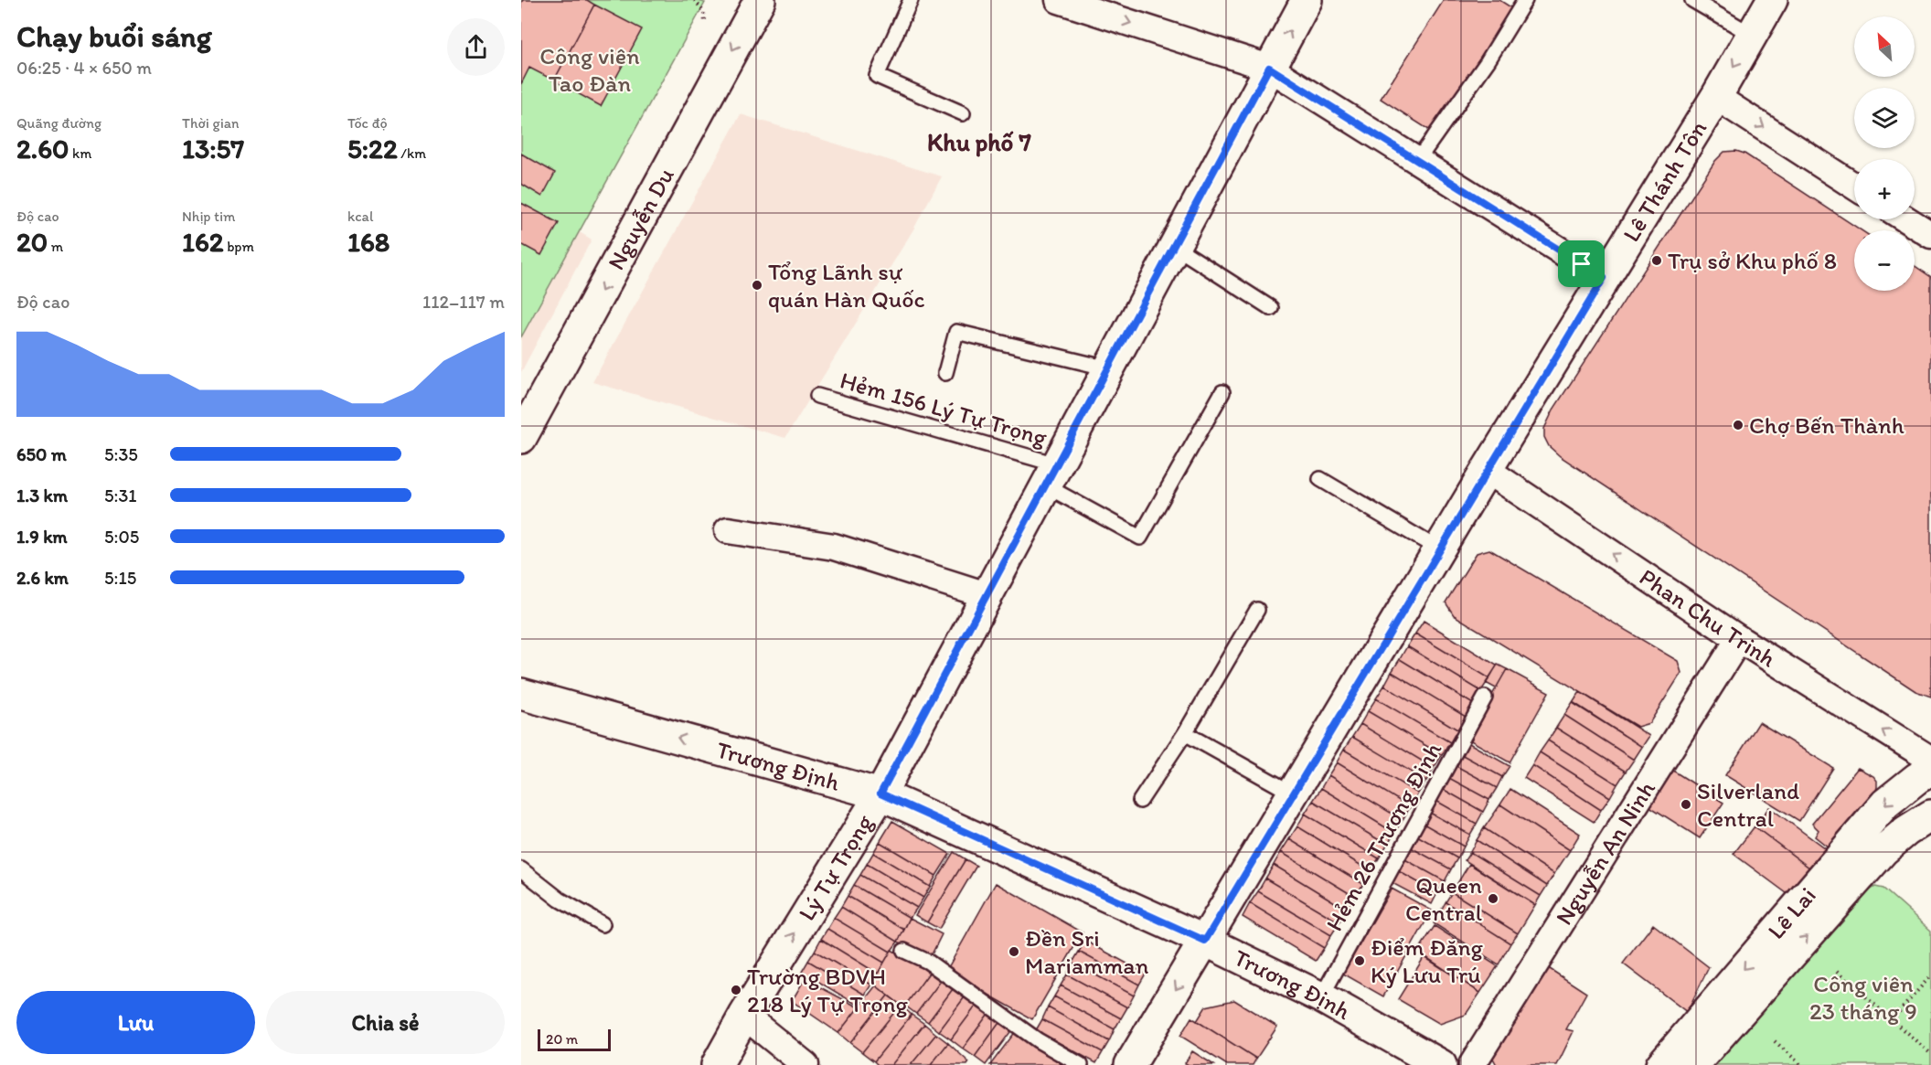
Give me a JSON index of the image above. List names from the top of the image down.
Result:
{
  "streets": {
    "street": [
      "Lê Thánh Tôn",
      "Nguyễn Du",
      "Phan Chu Trinh",
      "Trương Định",
      "Nguyễn An Ninh",
      "Lý Tự Trọng",
      "Lê Lai"
    ],
    "lane": ["Hẻm 156 Lý Tự Trọng", "Hẻm 26 Trương Ðịnh"]
  },
  "crossings": [
    ["Lê Thánh Tôn", "Phan Chu Trinh"],
    ["Lê Thánh Tôn", "Trương Định"],
    ["Hẻm 156 Lý Tự Trọng", "Lý Tự Trọng"],
    ["Phan Chu Trinh", "Nguyễn An Ninh"],
    ["Trương Định", "Hẻm 26 Trương Ðịnh"],
    ["Trương Định", "Lý Tự Trọng"]
  ],
  "one_way": ["Nguyễn Du", "Phan Chu Trinh"],
  "districts": ["Khu phố 7"],
  "parks": ["Công viên Tao Đàn", "Công viên 23 tháng 9"],
  "places": [
    "Trụ sở Khu phố 8",
    "Tổng Lãnh sự quán Hàn Quốc",
    "Chợ Bến Thành",
    "Silverland Central",
    "Queen Central",
    "Đền Sri Mariamman",
    "Điểm Đăng Ký Lưu Trú",
    "Trường BDVH 218 Lý Tự Trọng"
  ],
  "scale_bar": "20 m",
  "north": "top left",
  "page": {
    "heading": ["Chạy buổi sáng", "06:25 · 4 × 650 m"],
    "map_buttons": ["+", "−"],
    "stats": [
      ["Quãng đường", "2.60 km"],
      ["Thời gian", "13:57"],
      ["Tốc độ", "5:22 /km"],
      ["Độ cao", "20 m"],
      ["Nhịp tim", "162 bpm"],
      ["kcal", "168"]
    ],
    "chart": ["Độ cao", "112–117 m"],
    "list": [
      {
        "name": "650 m",
        "note": "5:35"
      },
      {
        "name": "1.3 km",
        "note": "5:31"
      },
      {
        "name": "1.9 km",
        "note": "5:05"
      },
      {
        "name": "2.6 km",
        "note": "5:15"
      }
    ],
    "buttons": ["Lưu", "Chia sẻ"],
    "scale": "20 m"
  }
}
